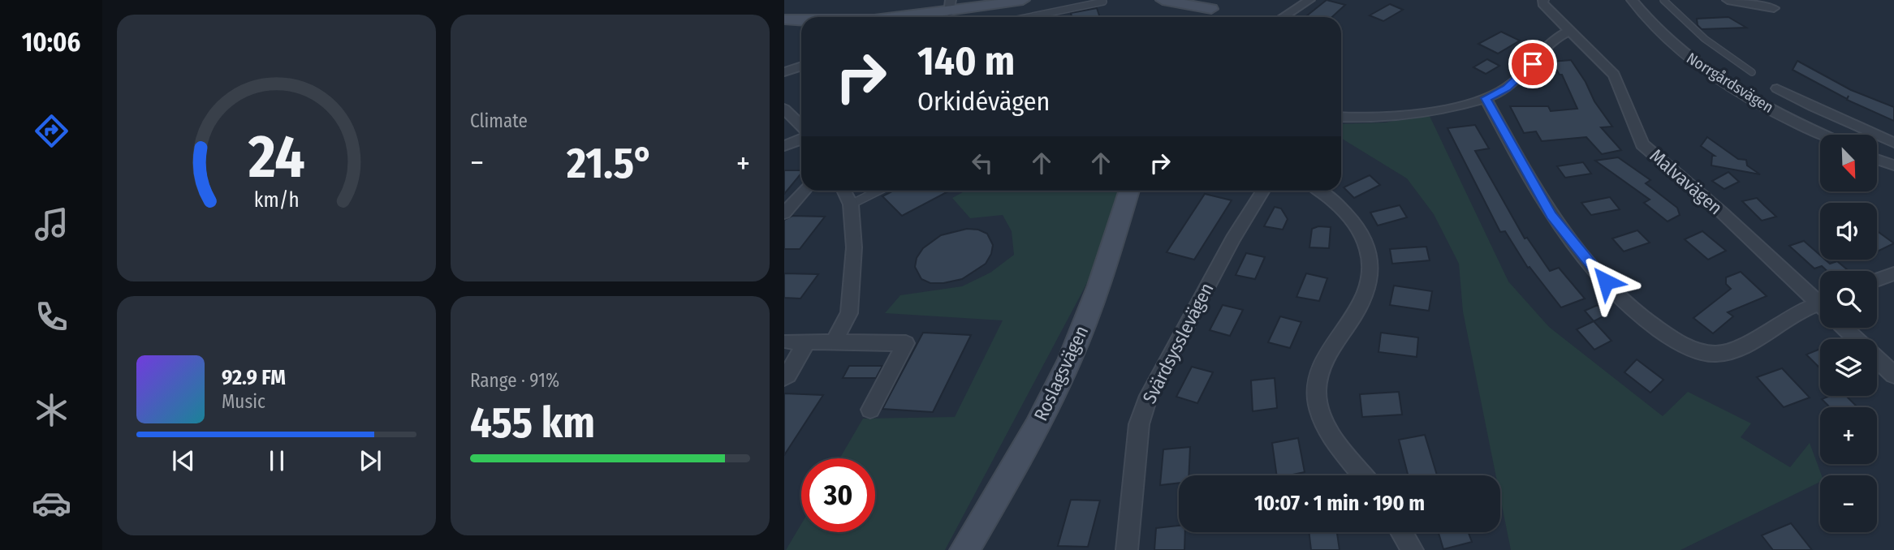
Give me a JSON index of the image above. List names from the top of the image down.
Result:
{
  "streets": {
    "street": [
      "Norrgårdsvägen",
      "Malvavägen",
      "Svärdsysslevägen",
      "Roslagsvägen"
    ]
  },
  "north": "bottom right",
  "page": {
    "tabs": "10:06",
    "tile": [
      "Climate",
      ["Range · 91%", "455 km"]
    ],
    "turn": ["140 m", "Orkidévägen"],
    "map_buttons": ["+", "−"],
    "heat": ["−", "21.5°", "+"],
    "song": ["92.9 FM", "Music"],
    "limit": "30",
    "trip": "10:07 · 1 min · 190 m",
    "gauge": ["24", "km/h"]
  }
}
